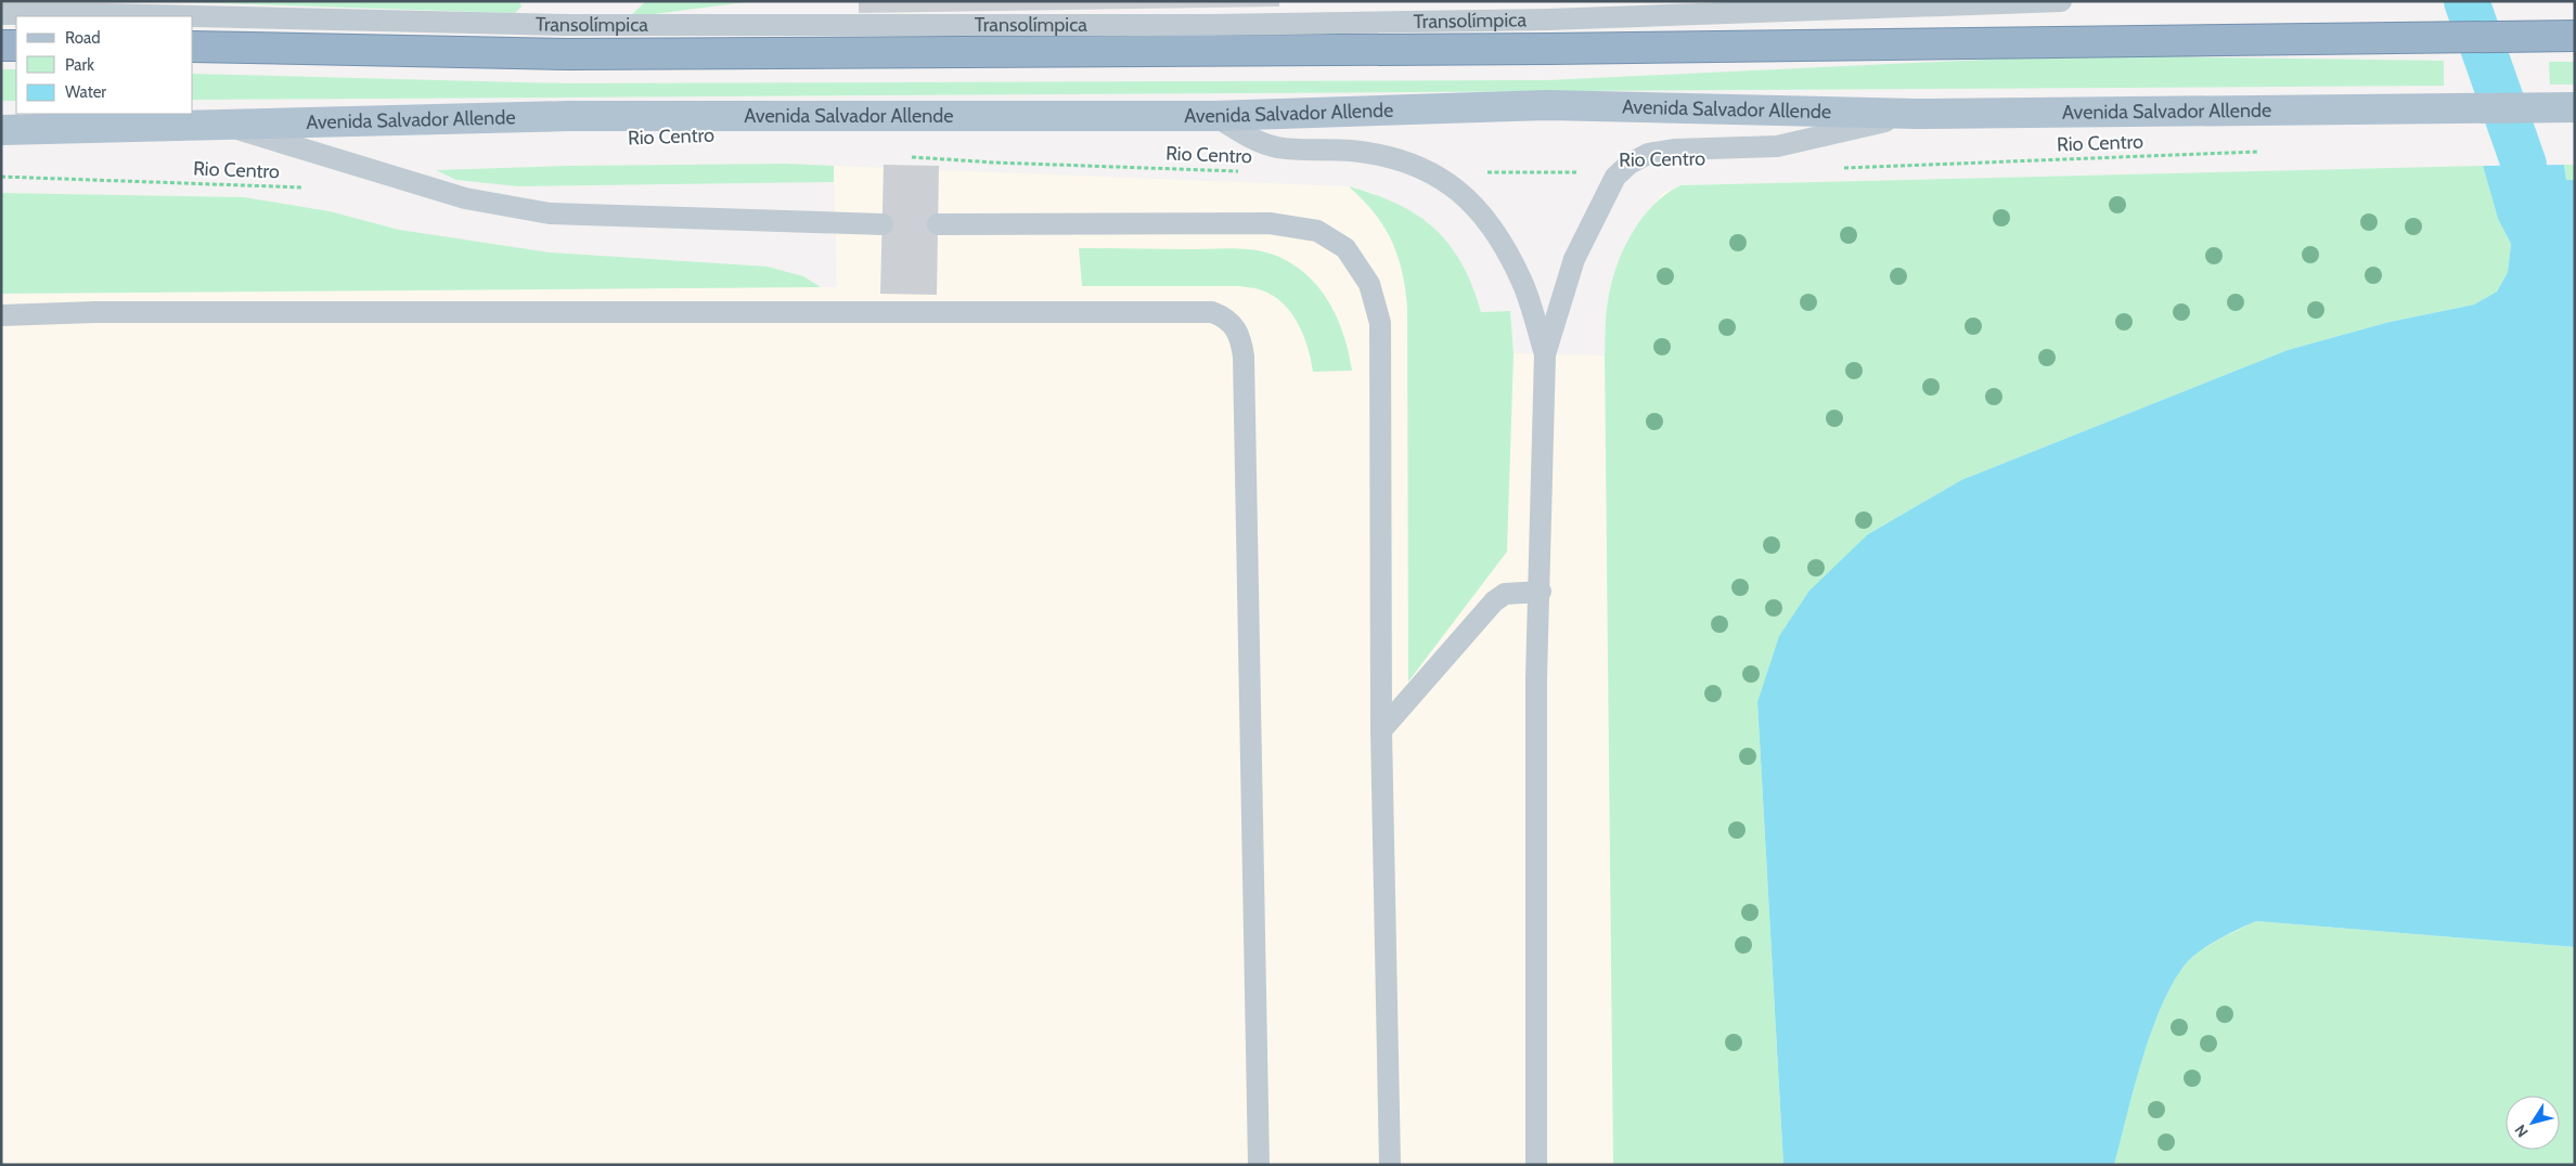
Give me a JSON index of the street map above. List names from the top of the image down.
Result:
{
  "streets": {
    "main road": ["Avenida Salvador Allende"],
    "lane": ["Transolímpica"],
    "path": ["Rio Centro"]
  },
  "legend": ["Road", "Park", "Water"],
  "north": "bottom left"
}
